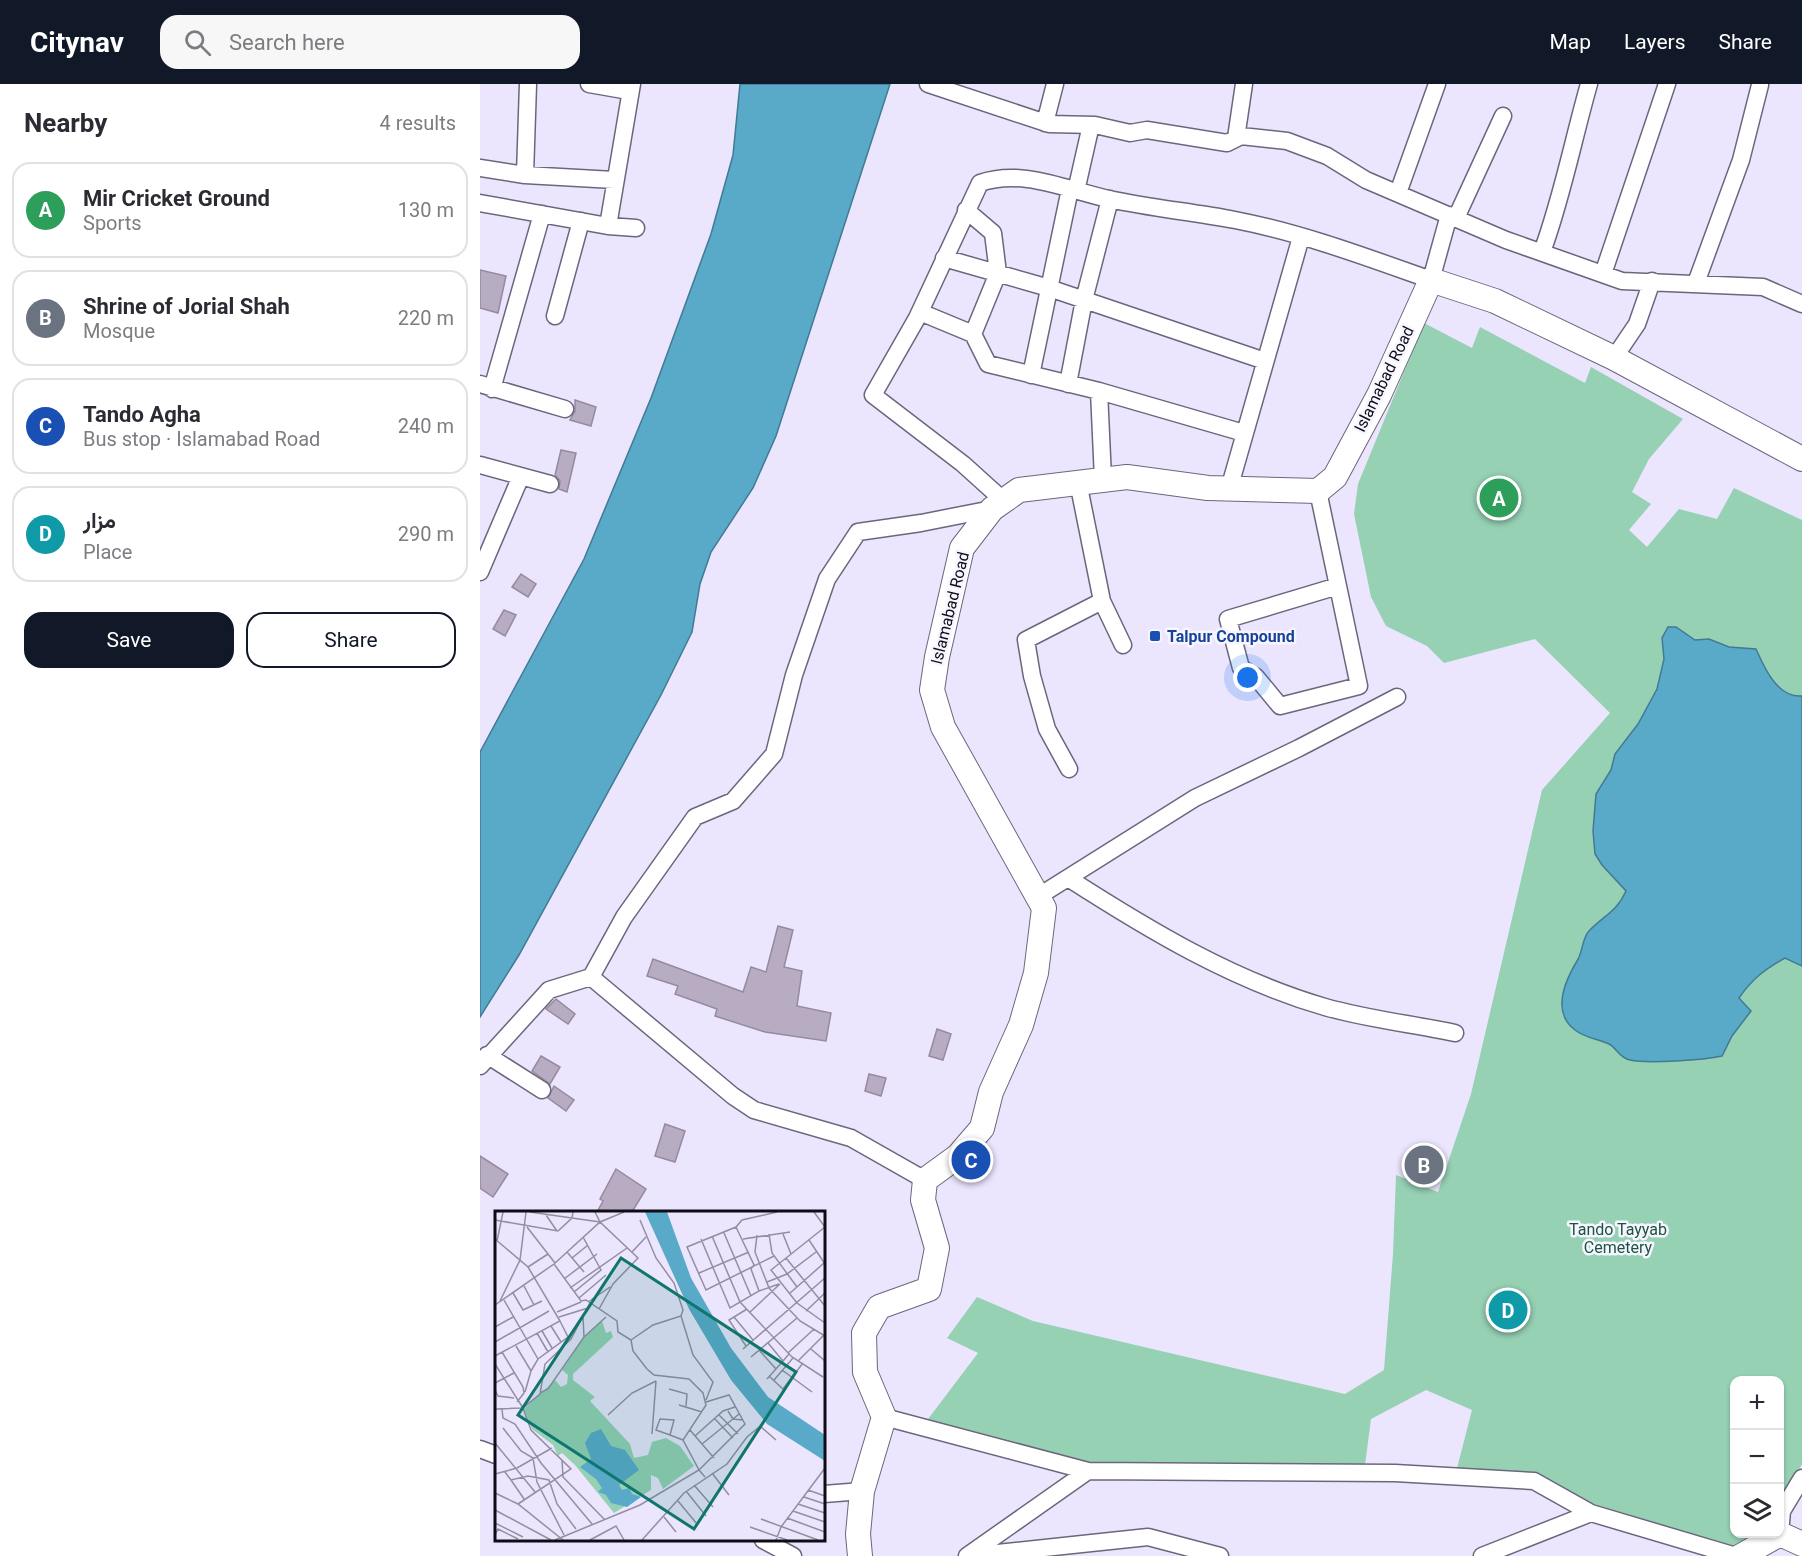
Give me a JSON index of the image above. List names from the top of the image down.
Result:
{
  "streets": {
    "street": ["Islamabad Road"]
  },
  "parks": ["Tando Tayyab Cemetery"],
  "places": {
    "transit": ["Talpur Compound"]
  },
  "page": {
    "header": "Citynav",
    "search": "Search here",
    "nav": ["Map", "Layers", "Share"],
    "heading": ["Nearby", "4 results"],
    "list": [
      {
        "mark": "A",
        "name": "Mir Cricket Ground",
        "note": "Sports",
        "value": "130 m"
      },
      {
        "mark": "B",
        "name": "Shrine of Jorial Shah",
        "note": "Mosque",
        "value": "220 m"
      },
      {
        "mark": "C",
        "name": "Tando Agha",
        "note": "Bus stop · Islamabad Road",
        "value": "240 m"
      },
      {
        "mark": "D",
        "name": "مزار",
        "note": "Place",
        "value": "290 m"
      }
    ],
    "pins": [
      "A",
      "C",
      "B",
      "D"
    ],
    "buttons": ["Save", "Share"],
    "map_buttons": ["+", "−"]
  }
}
